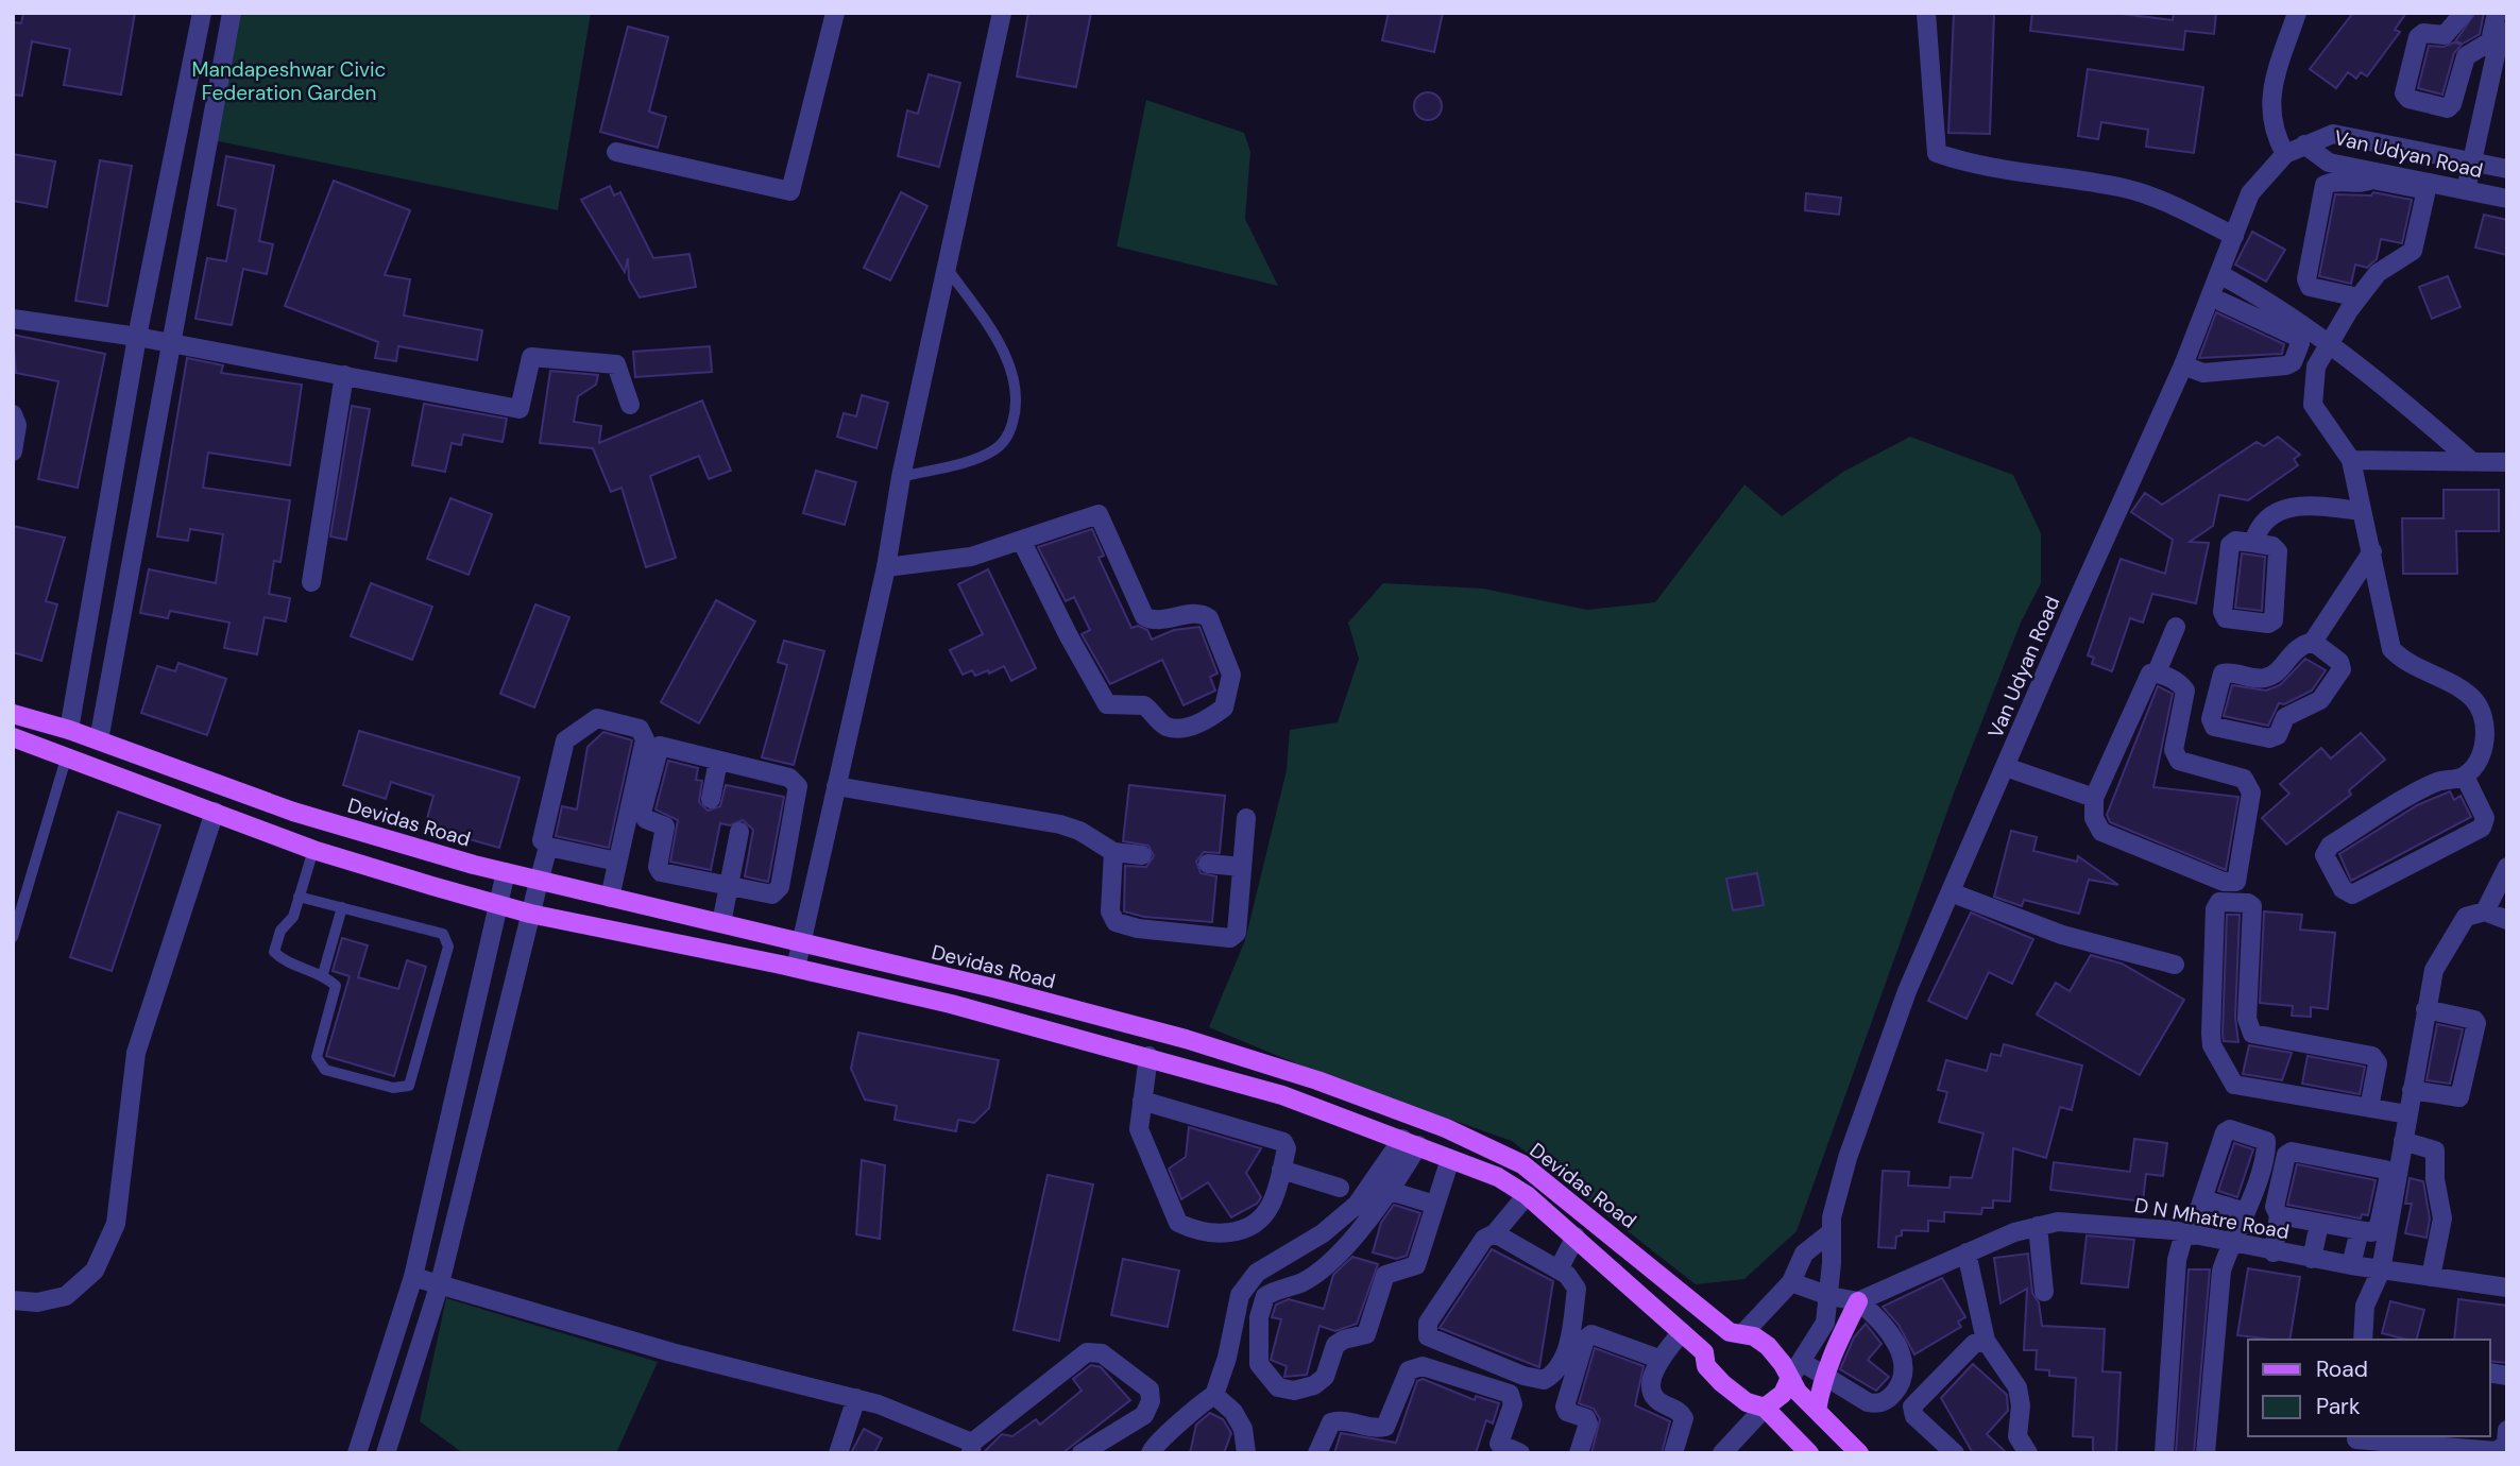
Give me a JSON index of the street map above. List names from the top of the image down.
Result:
{
  "streets": {
    "main road": ["Devidas Road"],
    "street": ["Van Udyan Road", "D N Mhatre Road"]
  },
  "crossings": [
    ["Van Udyan Road", "Devidas Road"]
  ],
  "parks": ["Mandapeshwar Civic Federation Garden"],
  "legend": ["Road", "Park"]
}
